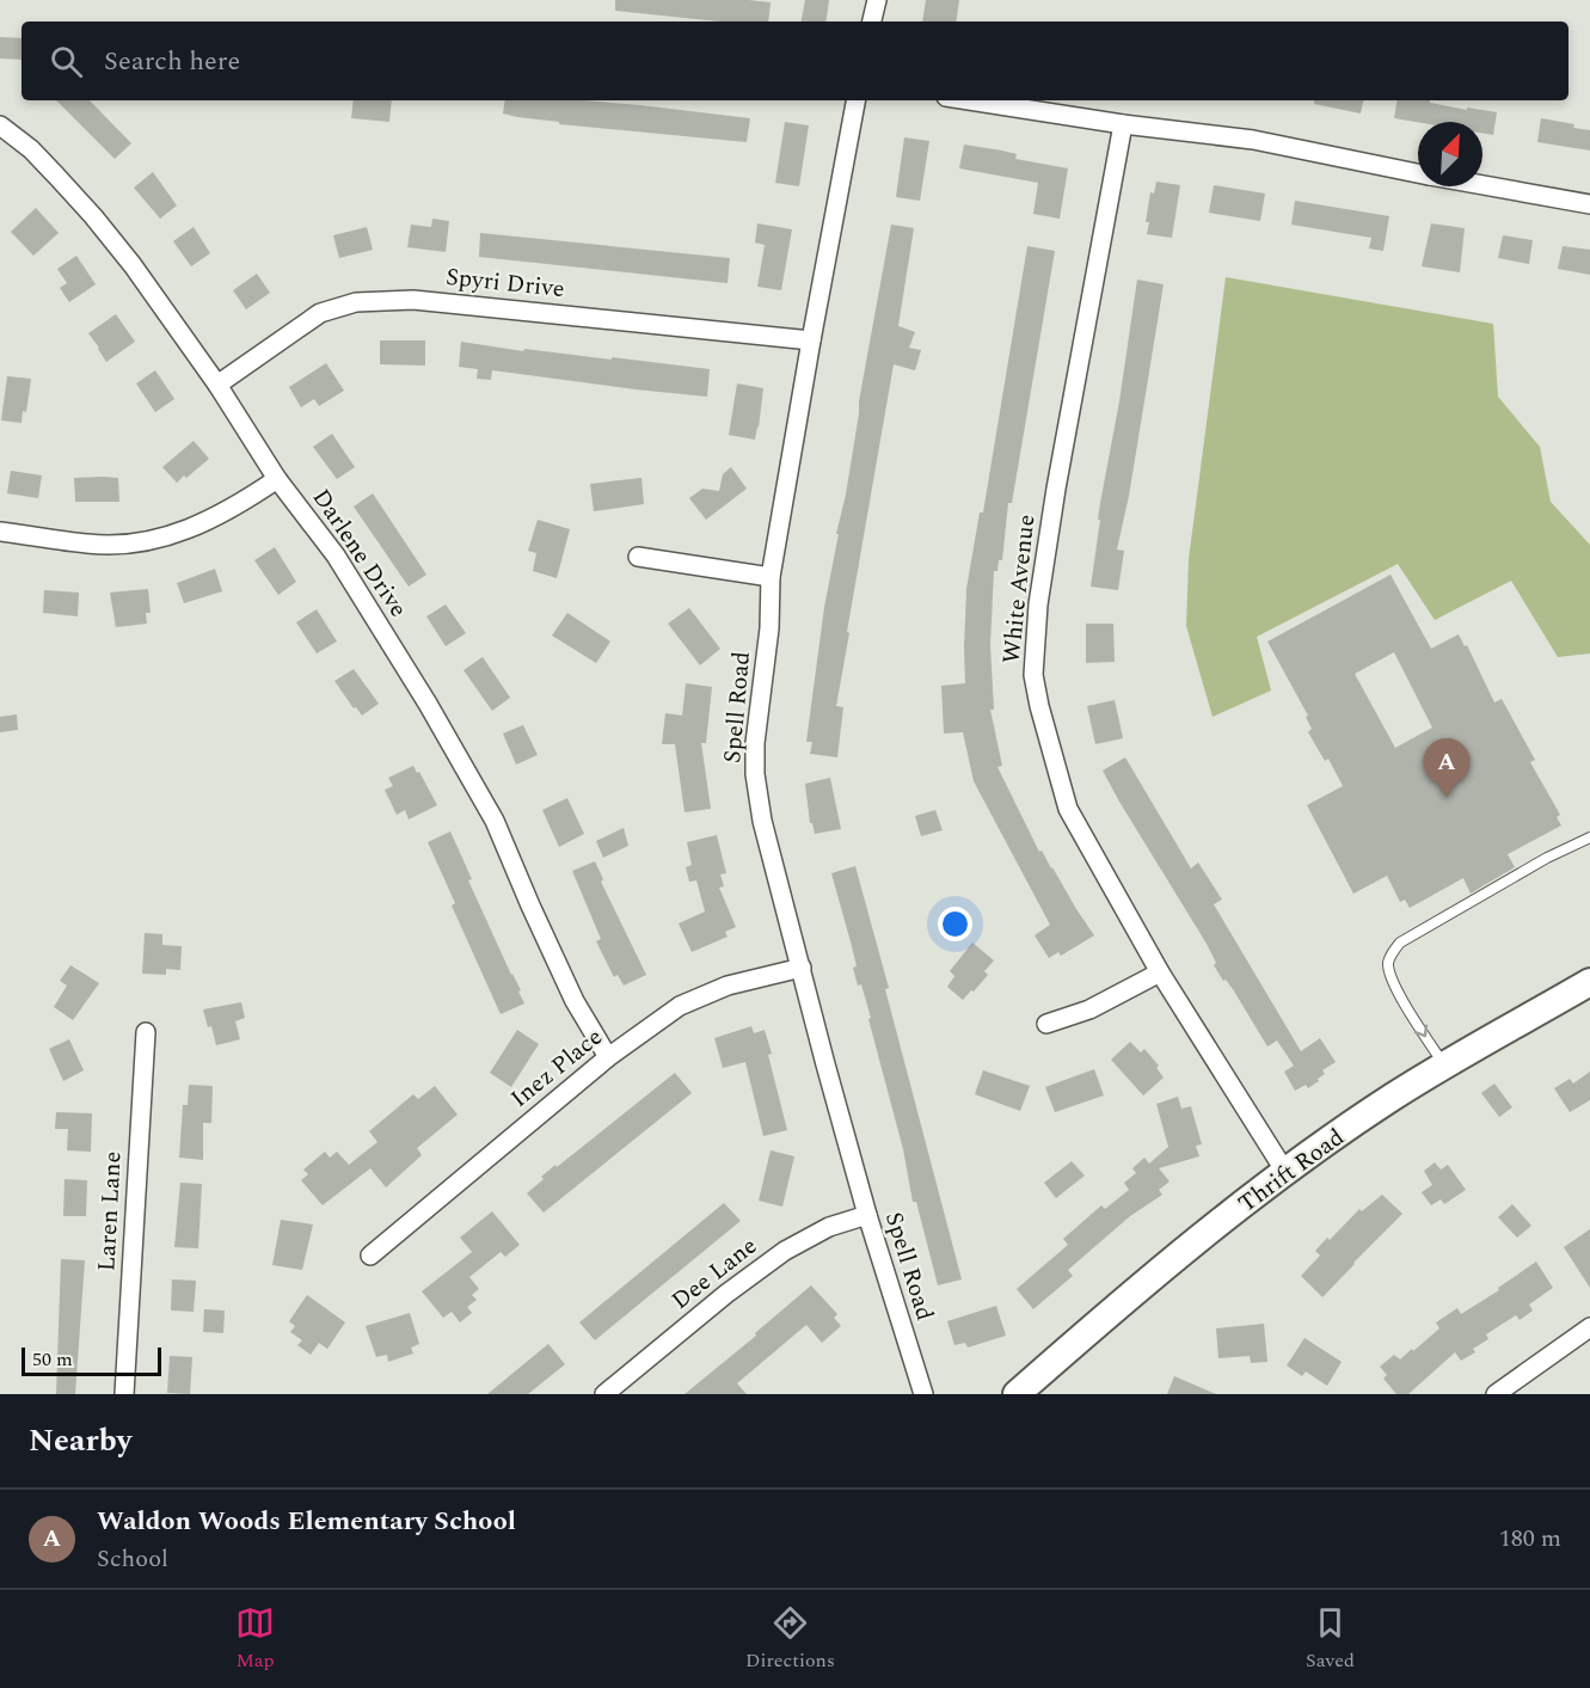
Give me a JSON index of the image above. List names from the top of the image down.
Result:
{
  "streets": {
    "street": [
      "Spyri Drive",
      "Darlene Drive",
      "White Avenue",
      "Spell Road",
      "Inez Place",
      "Thrift Road",
      "Laren Lane",
      "Dee Lane"
    ]
  },
  "crossings": [
    ["Spyri Drive", "Darlene Drive"],
    ["Spyri Drive", "Spell Road"],
    ["Darlene Drive", "Inez Place"],
    ["White Avenue", "Thrift Road"],
    ["Spell Road", "Inez Place"],
    ["Spell Road", "Dee Lane"]
  ],
  "scale_bar": "50 m",
  "north": "top right",
  "page": {
    "search": "Search here",
    "pins": "A",
    "scale": "50 m",
    "heading": "Nearby",
    "list": [
      {
        "mark": "A",
        "name": "Waldon Woods Elementary School",
        "note": "School",
        "value": "180 m"
      }
    ],
    "nav": ["Map", "Directions", "Saved"]
  }
}
